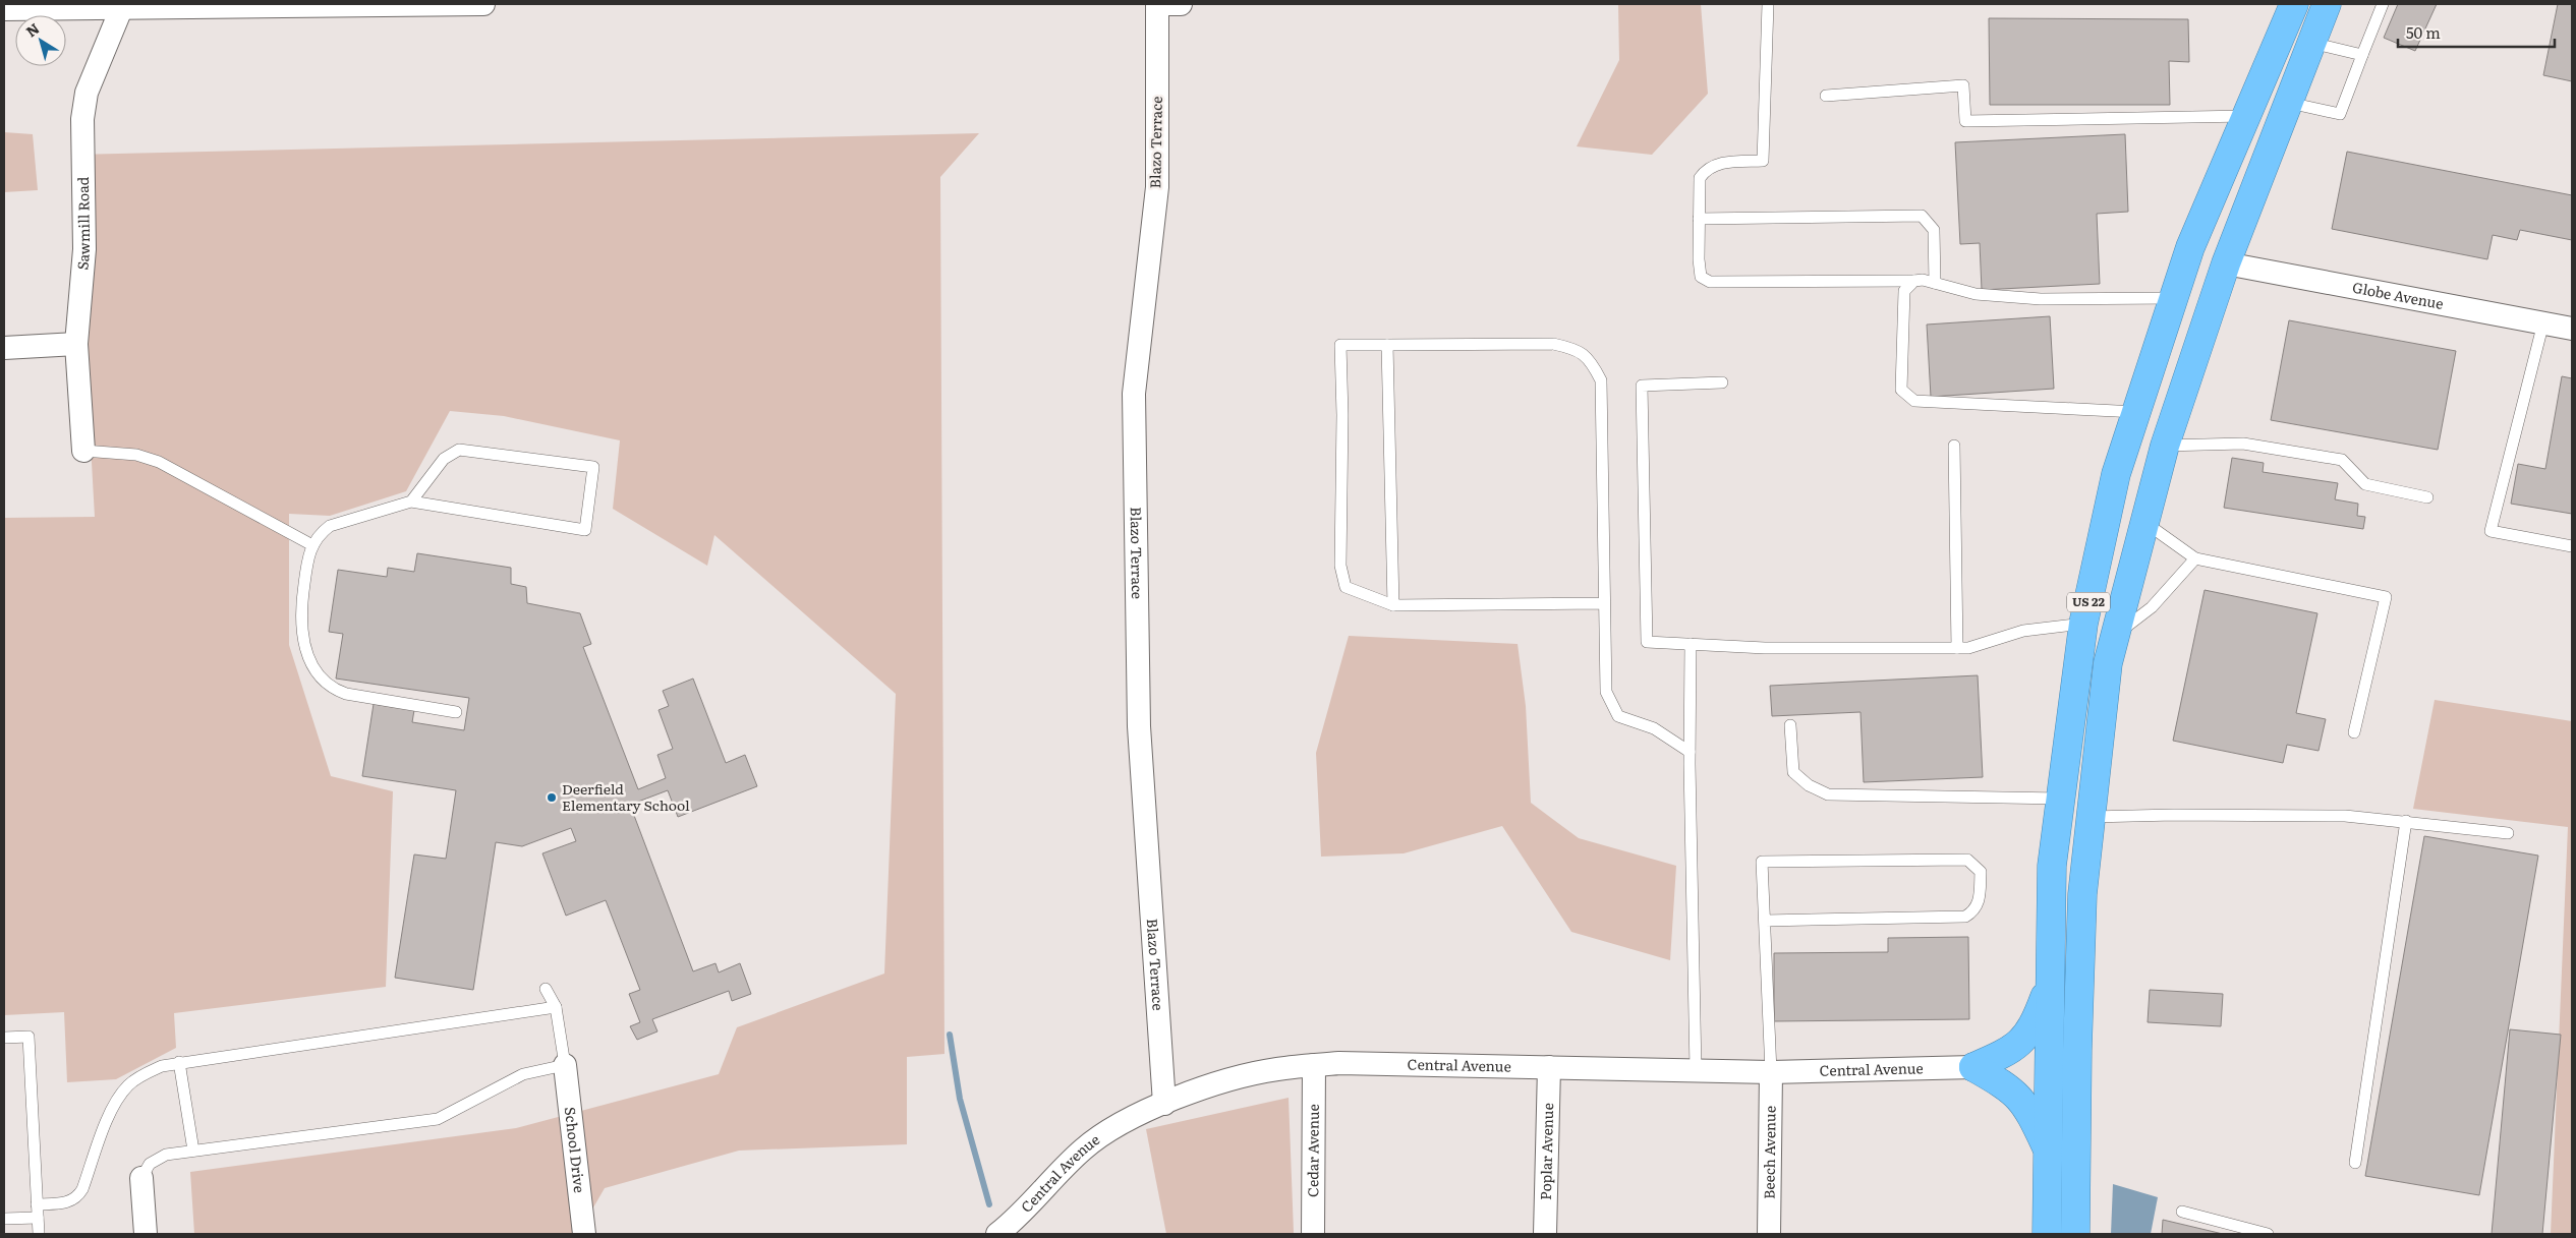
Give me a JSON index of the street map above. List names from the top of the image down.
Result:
{
  "streets": {
    "highway": ["US 22"],
    "street": [
      "Blazo Terrace",
      "Sawmill Road",
      "Globe Avenue",
      "Central Avenue",
      "School Drive",
      "Cedar Avenue",
      "Poplar Avenue",
      "Beech Avenue"
    ]
  },
  "crossings": [
    ["Blazo Terrace", "Central Avenue"],
    ["Globe Avenue", "US 22"],
    ["Central Avenue", "Cedar Avenue"],
    ["Central Avenue", "Poplar Avenue"],
    ["Central Avenue", "Beech Avenue"]
  ],
  "places": ["Deerfield Elementary School"],
  "scale_bar": "50 m",
  "north": "top left"
}
